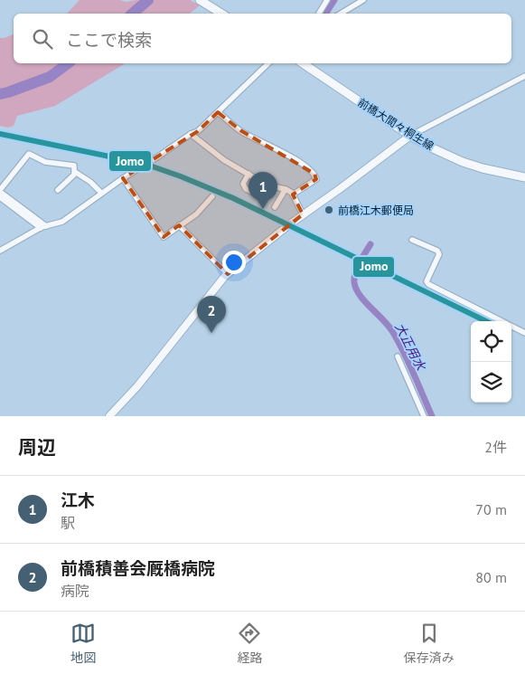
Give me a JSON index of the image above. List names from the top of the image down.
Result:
{
  "streets": {
    "main road": ["前橋大間々桐生線"]
  },
  "water": ["大正用水"],
  "places": ["前橋江木郵便局"],
  "lines": ["transit line Jomo"],
  "page": {
    "search": "ここで検索",
    "pins": ["1", "2"],
    "heading": ["周辺", "2件"],
    "list": [
      {
        "mark": "1",
        "name": "江木",
        "note": "駅",
        "value": "70 m"
      },
      {
        "mark": "2",
        "name": "前橋積善会厩橋病院",
        "note": "病院",
        "value": "80 m"
      }
    ],
    "nav": ["地図", "経路", "保存済み"]
  }
}
